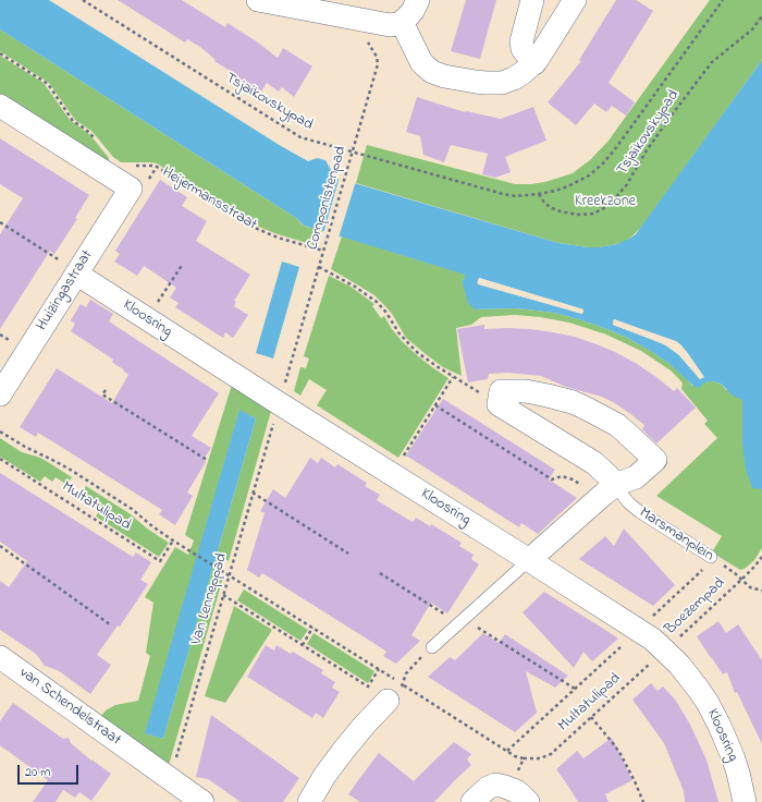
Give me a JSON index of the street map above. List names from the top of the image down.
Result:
{
  "streets": {
    "street": [
      "Huizingastraat",
      "Kloosring",
      "Marsmanplein",
      "van Schendelstraat"
    ],
    "path": [
      "Tsjaikovskypad",
      "Componistenpad",
      "Heijermansstraat",
      "Multatulipad",
      "Van Lenneppad",
      "Boezempad"
    ]
  },
  "crossings": [
    ["Tsjaikovskypad", "Componistenpad"],
    ["Componistenpad", "Heijermansstraat"],
    ["Componistenpad", "Kloosring"],
    ["Componistenpad", "Van Lenneppad"],
    ["Heijermansstraat", "Huizingastraat"],
    ["Huizingastraat", "Kloosring"],
    ["Kloosring", "Multatulipad"],
    ["Kloosring", "Van Lenneppad"],
    ["Kloosring", "Boezempad"],
    ["Multatulipad", "Van Lenneppad"],
    ["Multatulipad", "Boezempad"],
    ["Marsmanplein", "Boezempad"],
    ["Van Lenneppad", "van Schendelstraat"]
  ],
  "parks": ["Kreekzone"],
  "scale_bar": "20 m"
}
